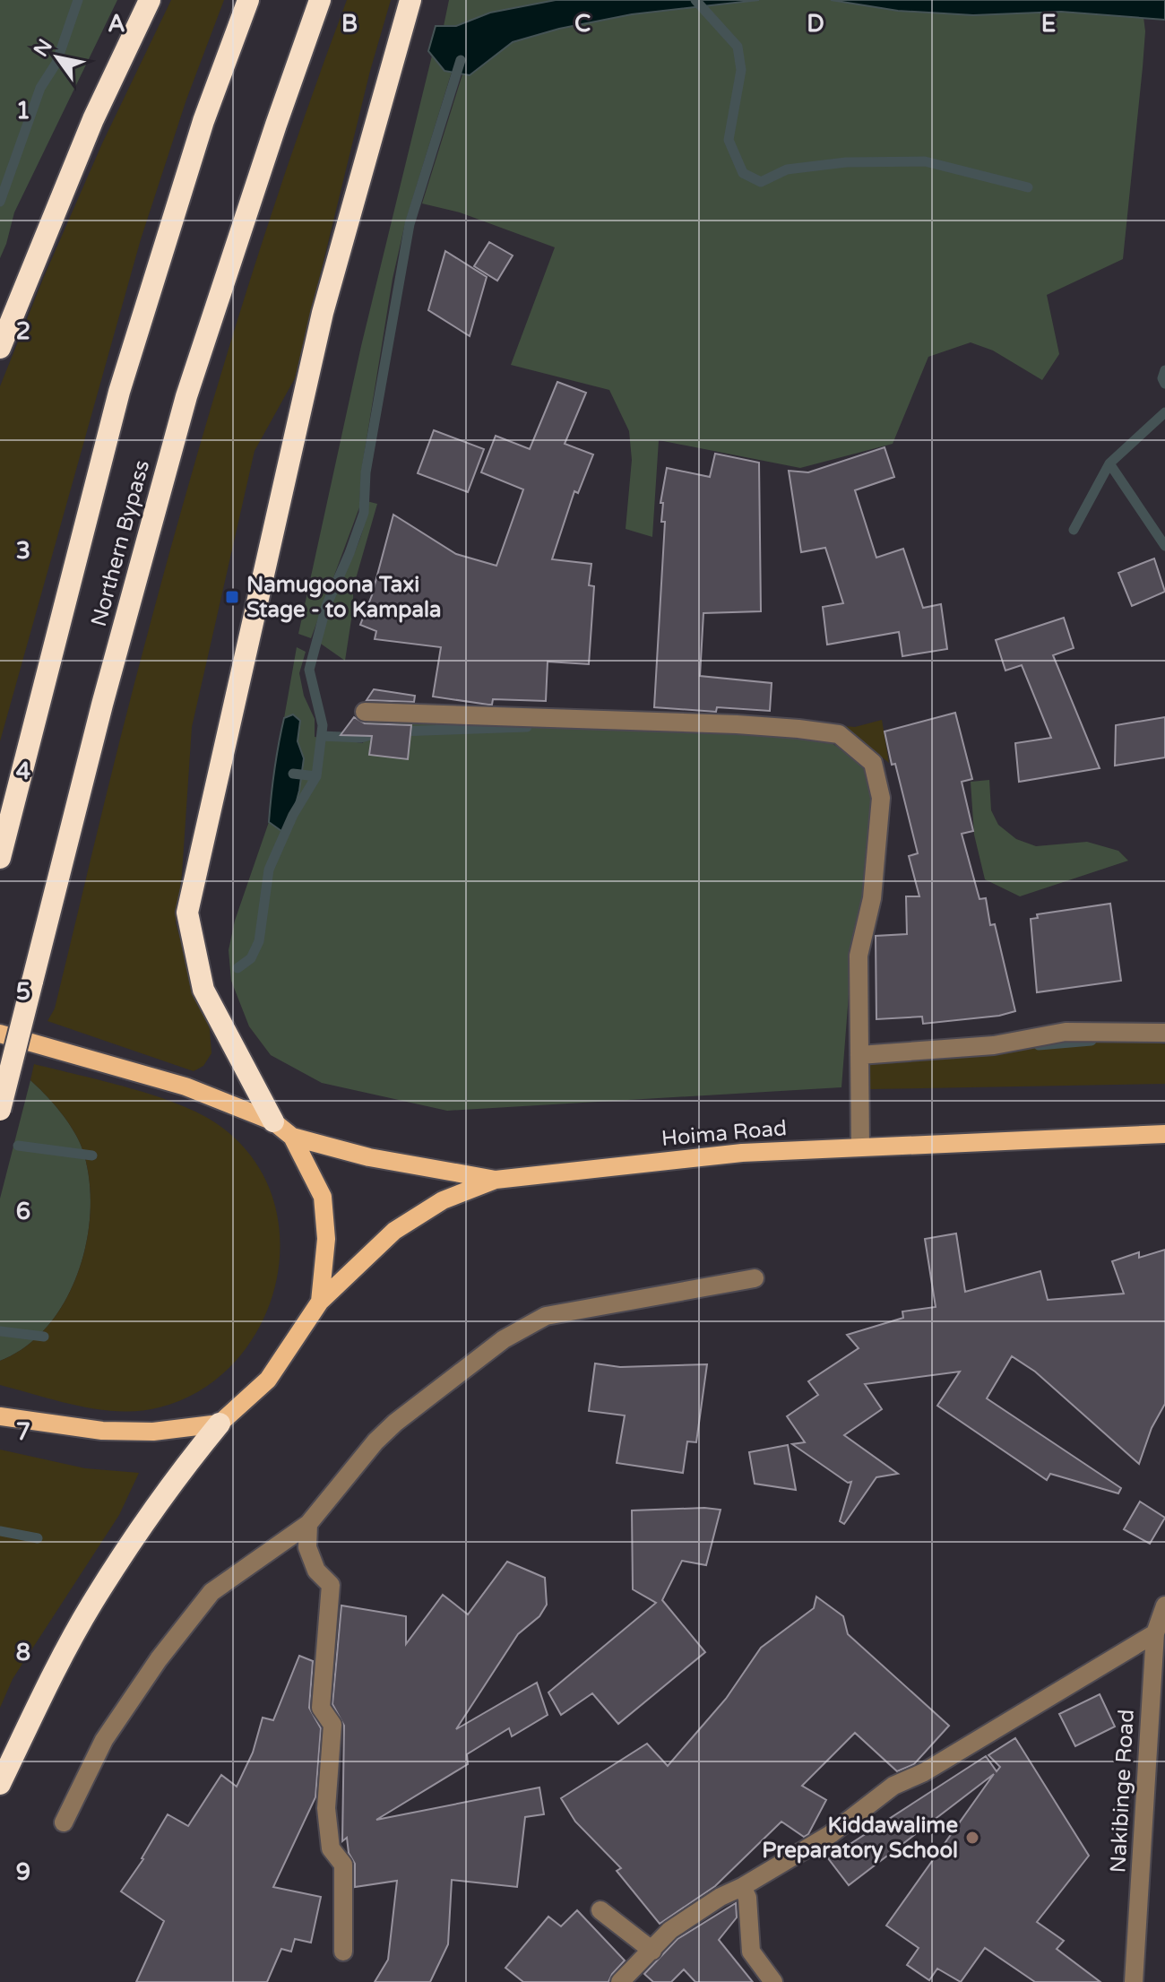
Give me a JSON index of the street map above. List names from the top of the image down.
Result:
{
  "streets": {
    "highway": ["Northern Bypass"],
    "main road": ["Hoima Road"],
    "street": ["Nakibinge Road"]
  },
  "places": {
    "transit": ["Namugoona Taxi Stage - to Kampala"],
    "other": ["Kiddawalime Preparatory School"]
  },
  "north": "top left",
  "grid": {
    "columns": [
      "A",
      "B",
      "C",
      "D",
      "E"
    ],
    "rows": [
      "1",
      "2",
      "3",
      "4",
      "5",
      "6",
      "7",
      "8",
      "9"
    ]
  }
}
